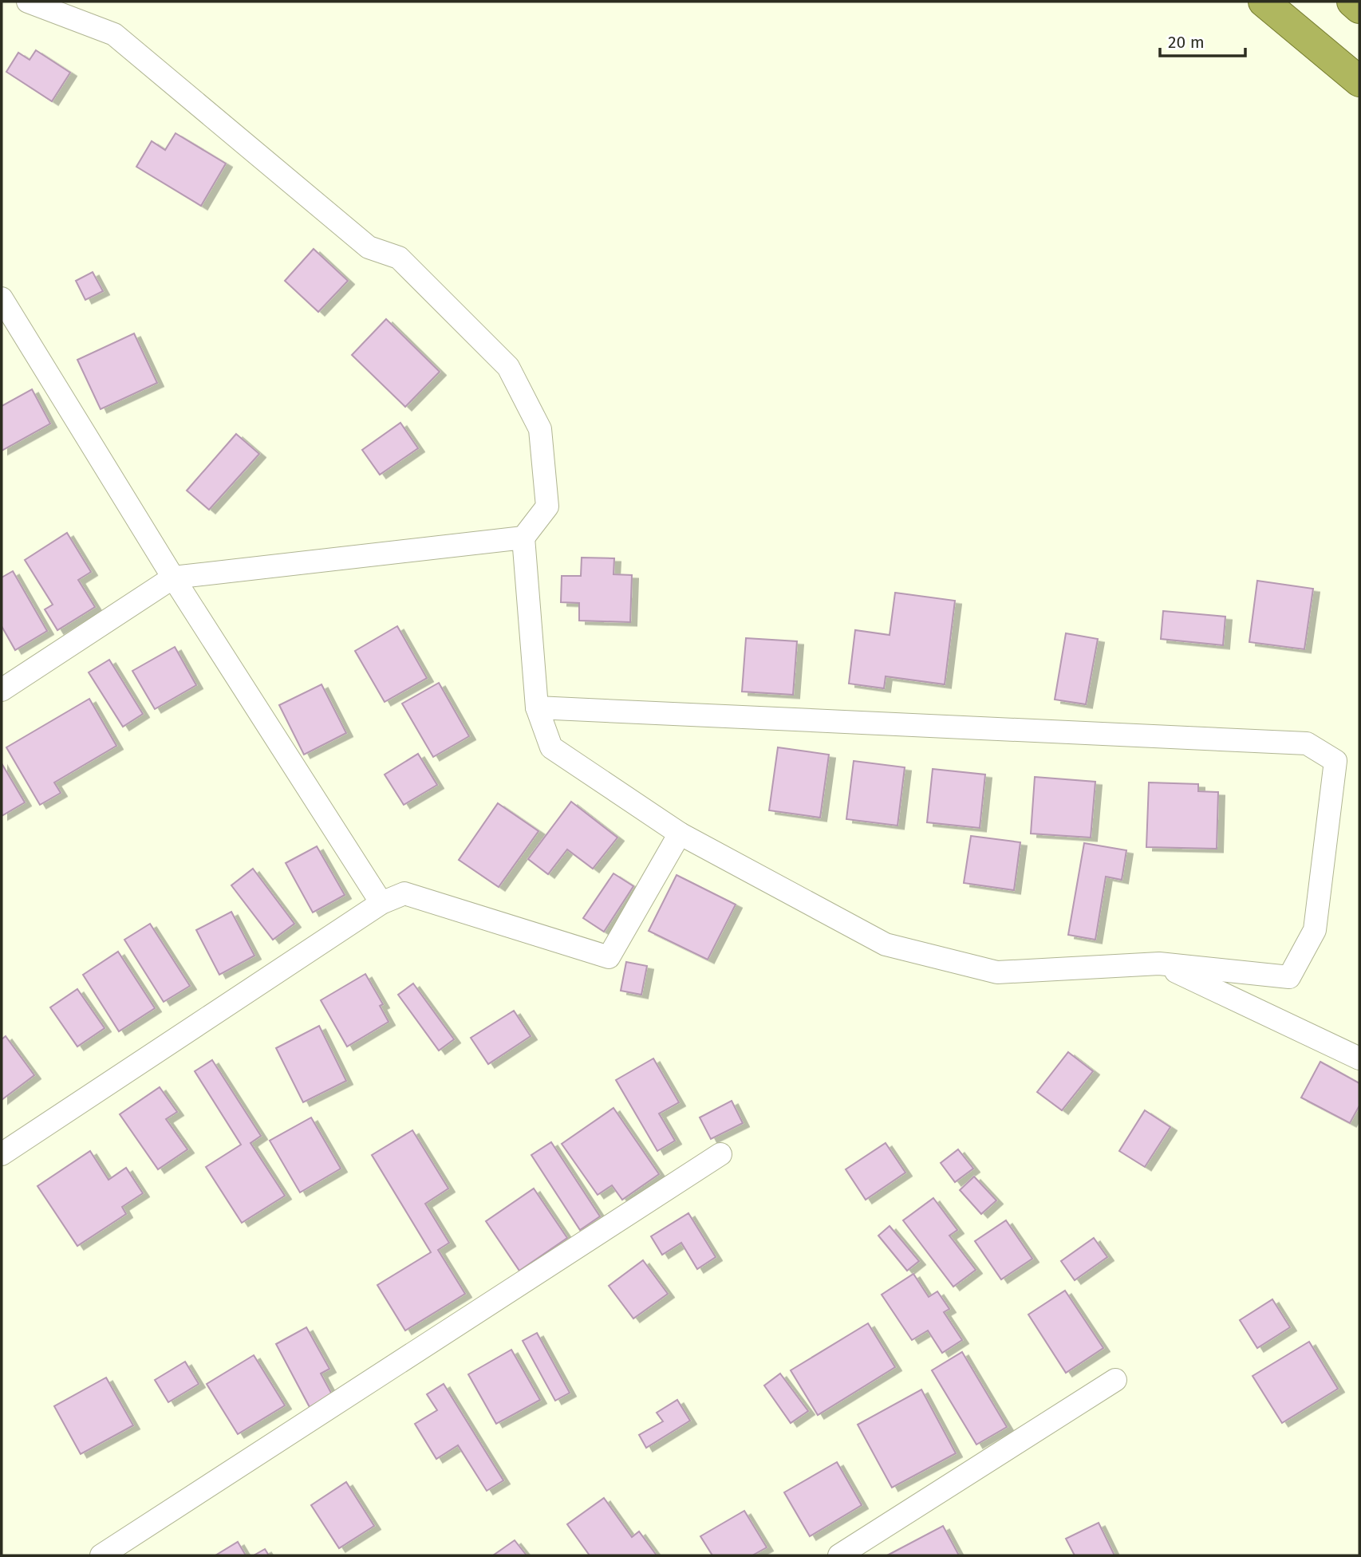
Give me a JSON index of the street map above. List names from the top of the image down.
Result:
{
  "scale_bar": "20 m"
}
